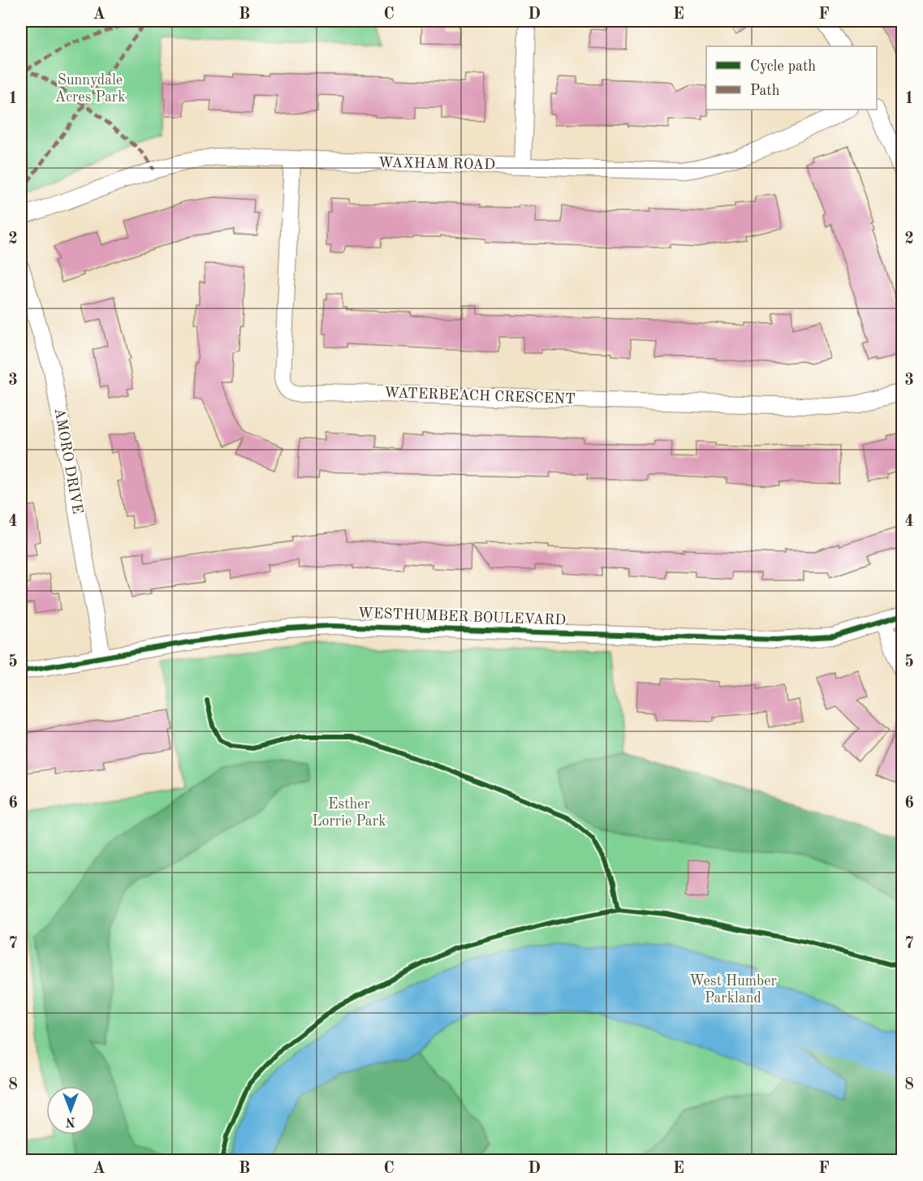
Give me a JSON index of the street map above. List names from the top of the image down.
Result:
{
  "streets": {
    "street": [
      "WAXHAM ROAD",
      "WATERBEACH CRESCENT",
      "AMORO DRIVE",
      "WESTHUMBER BOULEVARD"
    ]
  },
  "crossings": [
    ["WAXHAM ROAD", "WATERBEACH CRESCENT"],
    ["AMORO DRIVE", "WESTHUMBER BOULEVARD"]
  ],
  "parks": ["Sunnydale Acres Park", "Esther Lorrie Park", "West Humber Parkland"],
  "legend": ["Cycle path", "Path"],
  "north": "bottom",
  "grid": {
    "columns": [
      "A",
      "B",
      "C",
      "D",
      "E",
      "F"
    ],
    "rows": [
      "1",
      "2",
      "3",
      "4",
      "5",
      "6",
      "7",
      "8"
    ]
  }
}
